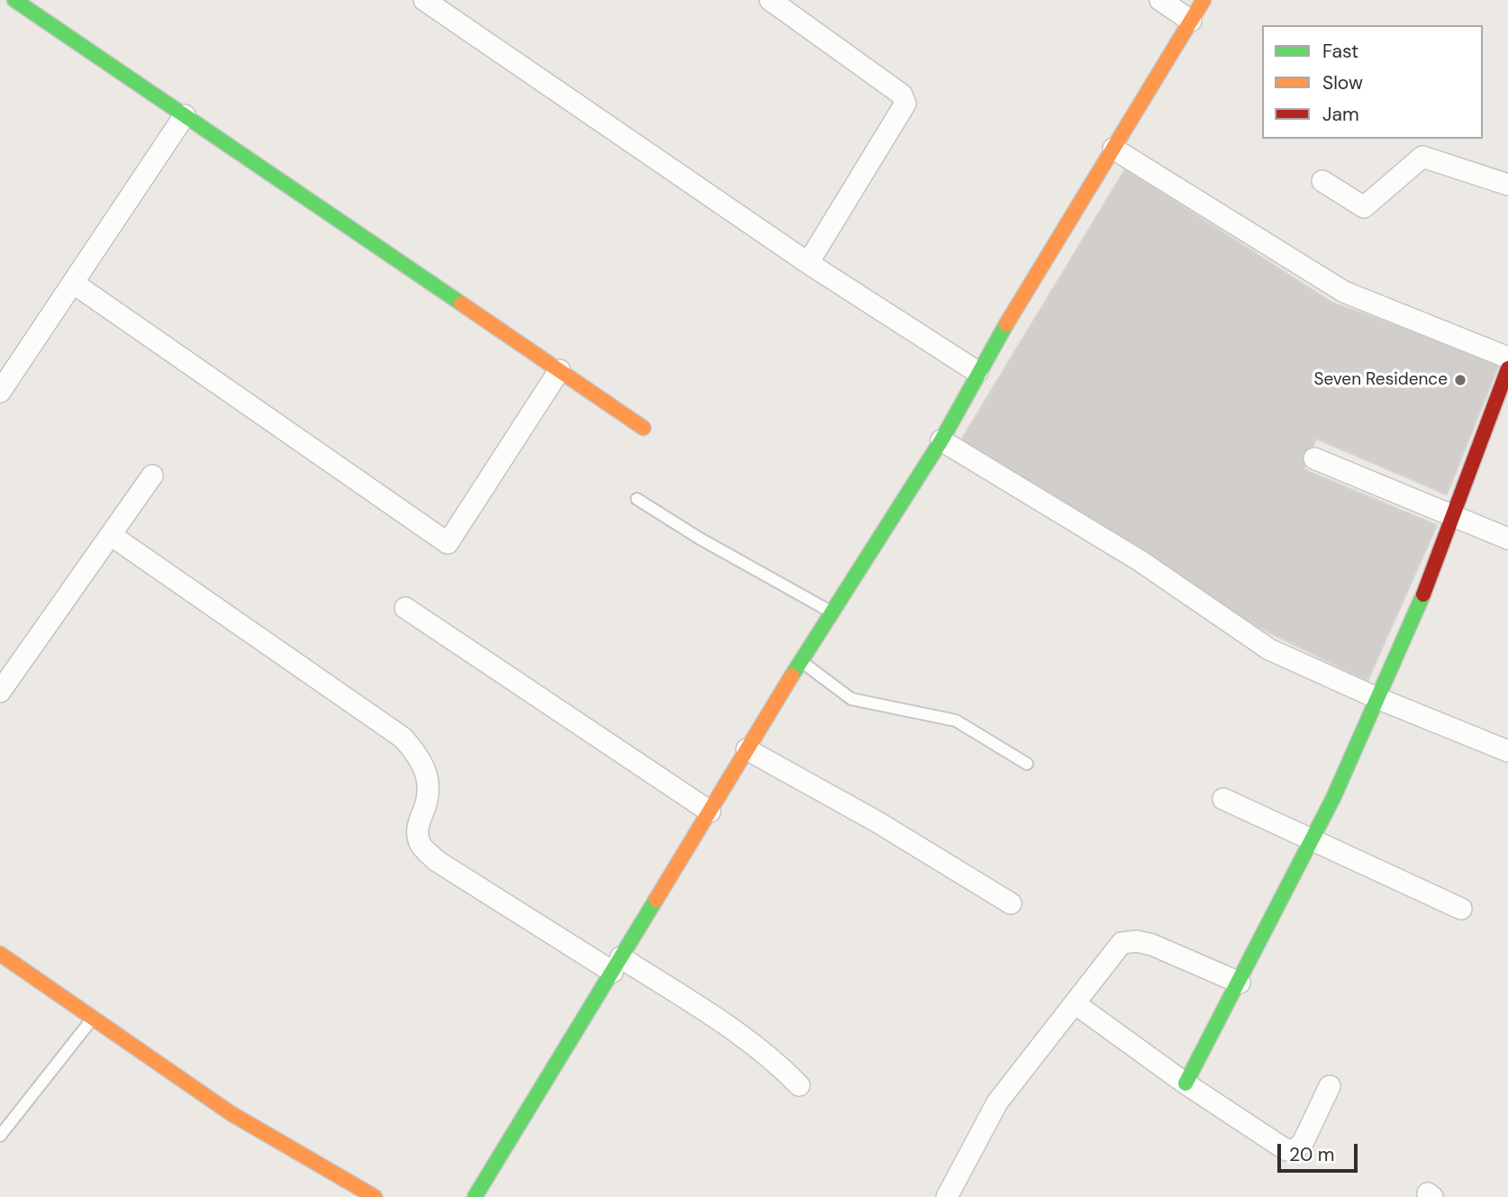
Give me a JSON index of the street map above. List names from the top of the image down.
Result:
{
  "places": ["Seven Residence"],
  "legend": ["Fast", "Slow", "Jam"],
  "scale_bar": "20 m"
}
